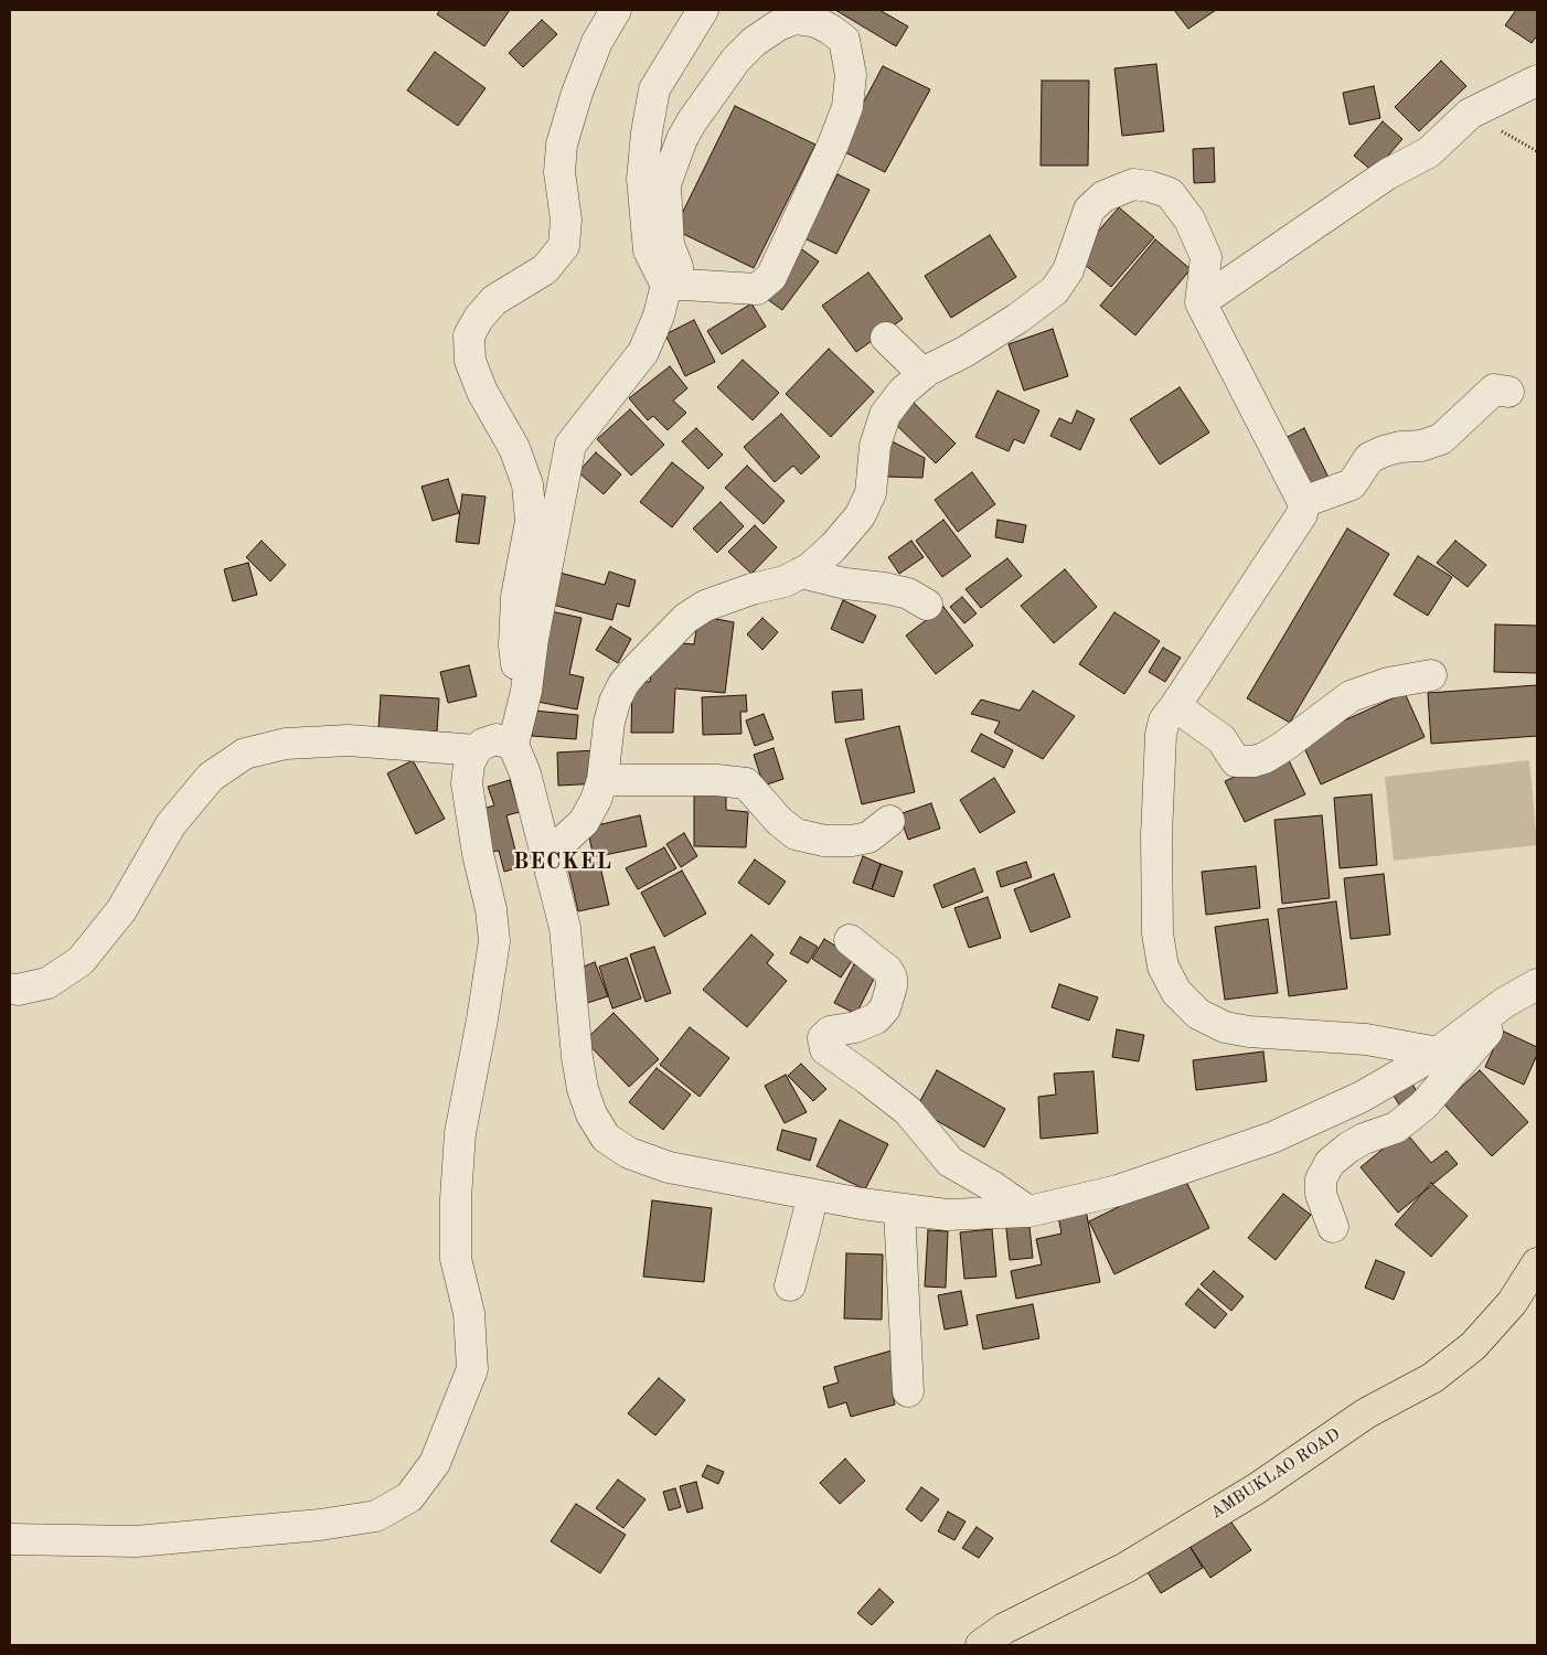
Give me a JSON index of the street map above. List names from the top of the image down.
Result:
{
  "streets": {
    "main road": ["AMBUKLAO ROAD"]
  },
  "districts": ["BECKEL"]
}
